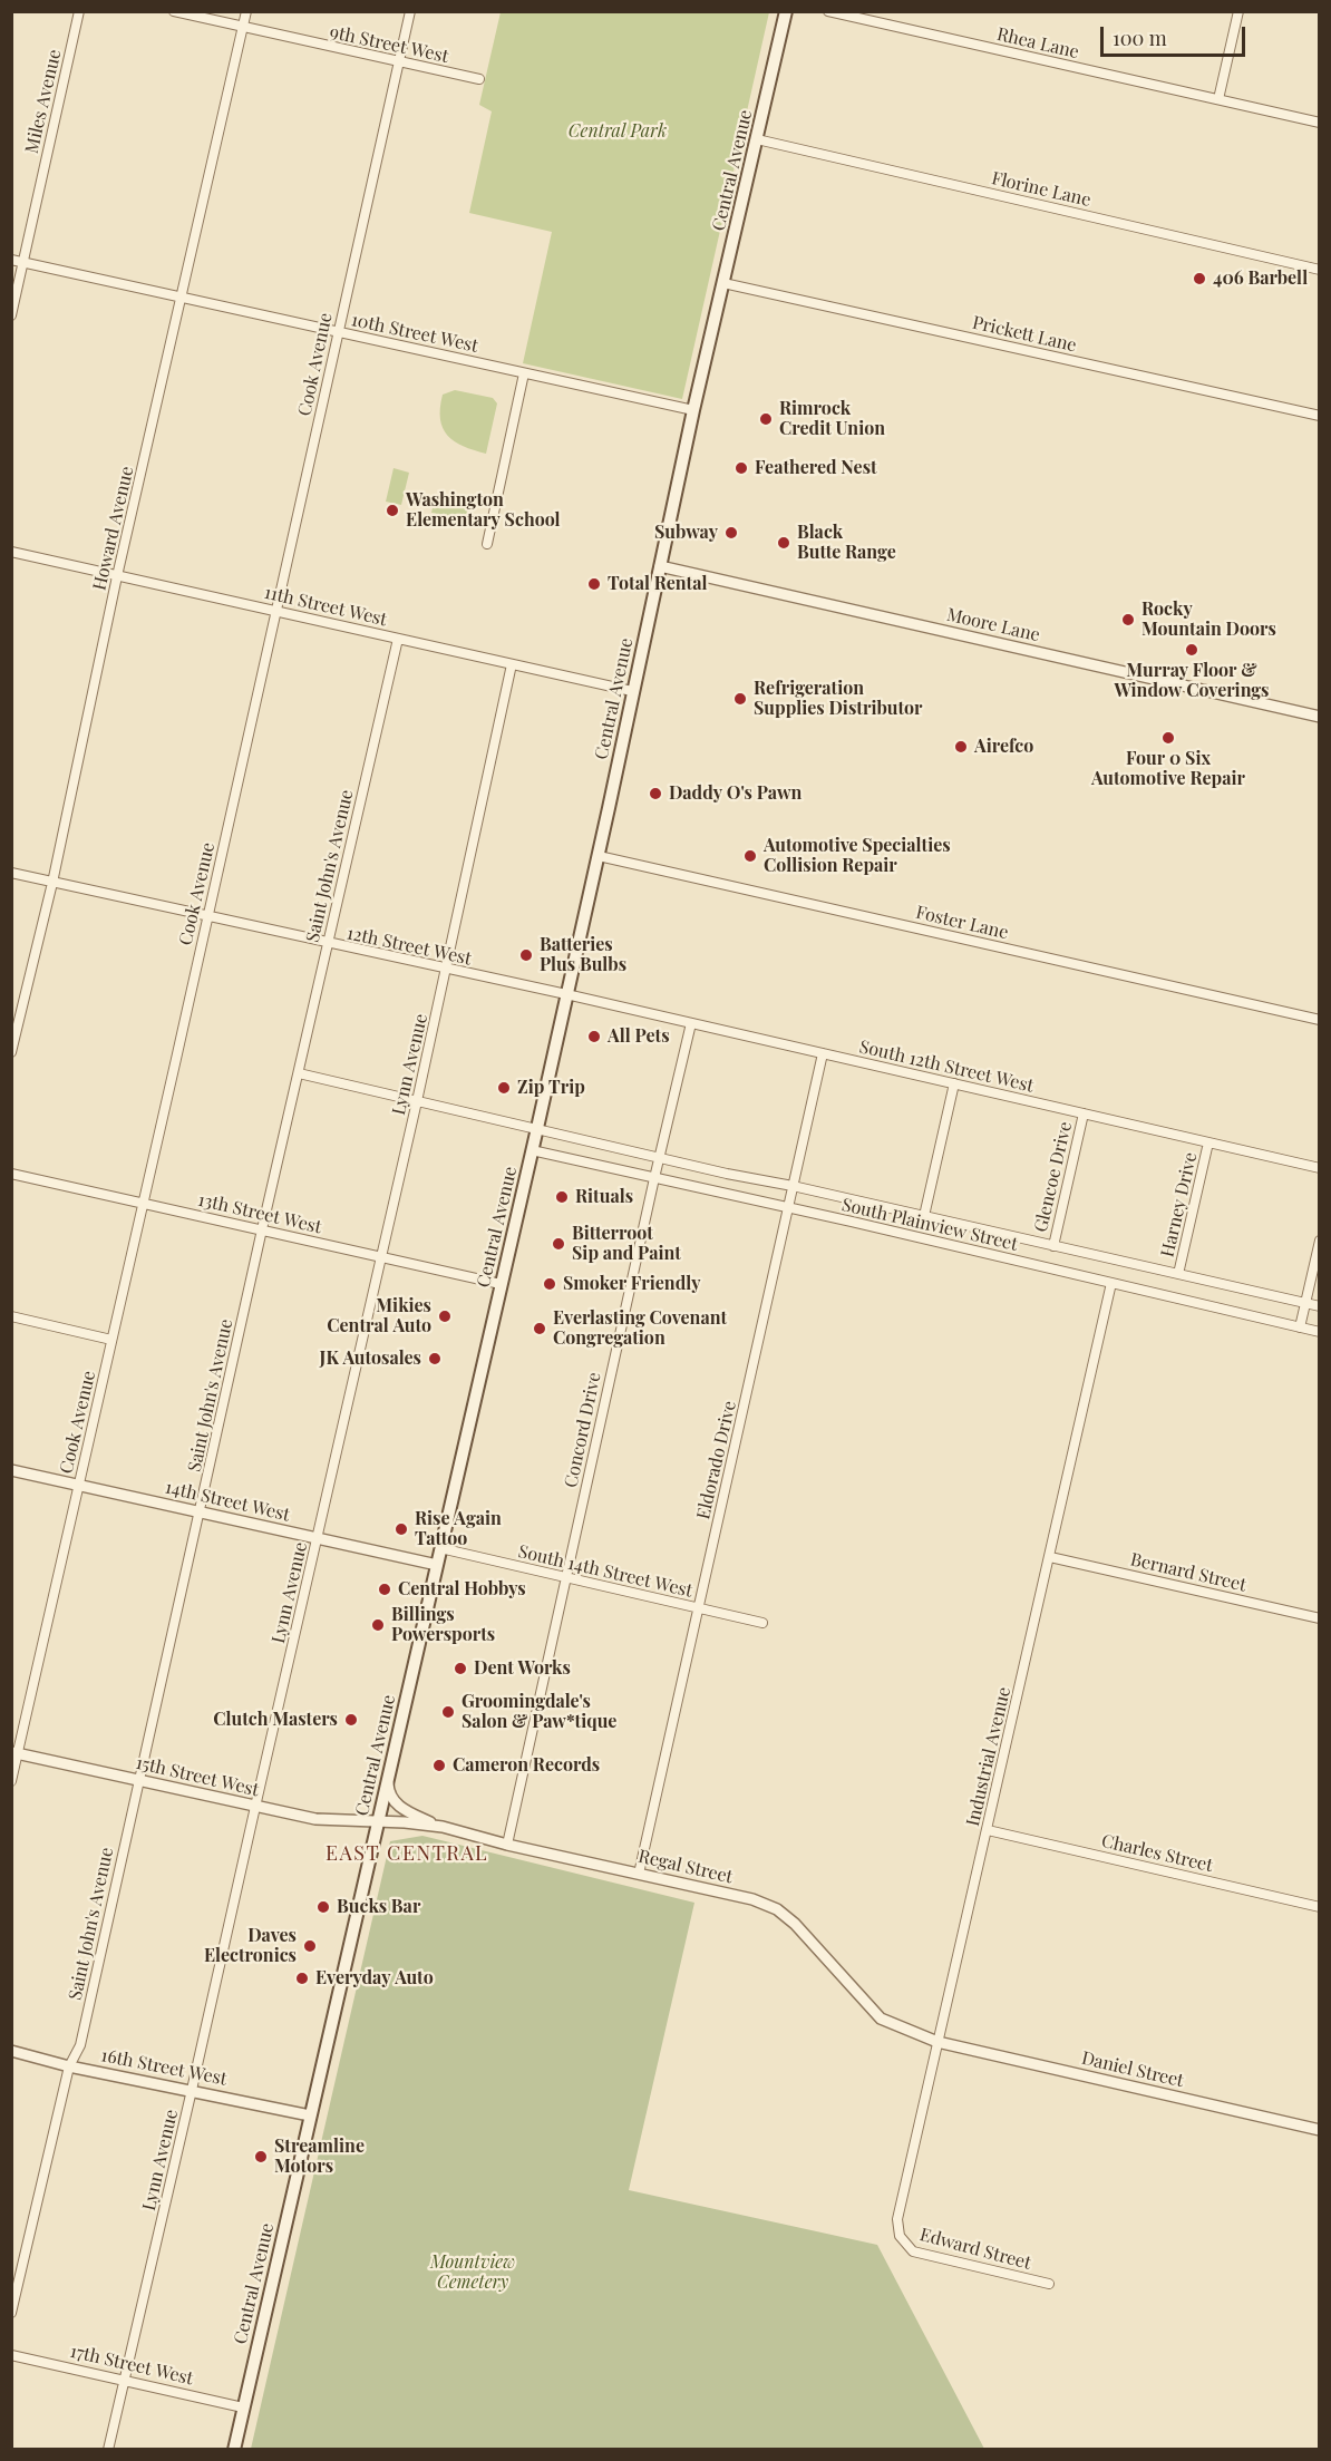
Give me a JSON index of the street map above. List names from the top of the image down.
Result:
{
  "streets": {
    "main road": ["Central Avenue"],
    "street": [
      "Rhea Lane",
      "9th Street West",
      "Miles Avenue",
      "Florine Lane",
      "10th Street West",
      "Prickett Lane",
      "Cook Avenue",
      "Howard Avenue",
      "11th Street West",
      "Moore Lane",
      "Saint John's Avenue",
      "Foster Lane",
      "12th Street West",
      "Lynn Avenue",
      "South 12th Street West",
      "Glencoe Drive",
      "Harney Drive",
      "13th Street West",
      "South Plainview Street",
      "Concord Drive",
      "Eldorado Drive",
      "14th Street West",
      "South 14th Street West",
      "Bernard Street",
      "Industrial Avenue",
      "15th Street West",
      "Charles Street",
      "Regal Street",
      "16th Street West",
      "Daniel Street",
      "Edward Street",
      "17th Street West"
    ]
  },
  "crossings": [
    ["9th Street West", "Cook Avenue"],
    ["9th Street West", "Howard Avenue"],
    ["Miles Avenue", "10th Street West"],
    ["Central Avenue", "Florine Lane"],
    ["Central Avenue", "10th Street West"],
    ["Central Avenue", "Prickett Lane"],
    ["Central Avenue", "11th Street West"],
    ["Central Avenue", "Moore Lane"],
    ["Central Avenue", "Foster Lane"],
    ["Central Avenue", "12th Street West"],
    ["Central Avenue", "South 12th Street West"],
    ["Central Avenue", "13th Street West"],
    ["Central Avenue", "South Plainview Street"],
    ["Central Avenue", "14th Street West"],
    ["Central Avenue", "South 14th Street West"],
    ["Central Avenue", "15th Street West"],
    ["Central Avenue", "Regal Street"],
    ["Central Avenue", "16th Street West"],
    ["Central Avenue", "17th Street West"],
    ["10th Street West", "Cook Avenue"],
    ["10th Street West", "Howard Avenue"],
    ["Cook Avenue", "11th Street West"],
    ["Cook Avenue", "12th Street West"],
    ["Cook Avenue", "13th Street West"],
    ["Cook Avenue", "14th Street West"],
    ["Cook Avenue", "15th Street West"],
    ["Howard Avenue", "11th Street West"],
    ["Howard Avenue", "12th Street West"],
    ["11th Street West", "Saint John's Avenue"],
    ["11th Street West", "Lynn Avenue"],
    ["Saint John's Avenue", "12th Street West"],
    ["Saint John's Avenue", "13th Street West"],
    ["Saint John's Avenue", "South Plainview Street"],
    ["Saint John's Avenue", "14th Street West"],
    ["Saint John's Avenue", "15th Street West"],
    ["Saint John's Avenue", "16th Street West"],
    ["12th Street West", "Lynn Avenue"],
    ["12th Street West", "South 12th Street West"],
    ["Lynn Avenue", "13th Street West"],
    ["Lynn Avenue", "South Plainview Street"],
    ["Lynn Avenue", "14th Street West"],
    ["Lynn Avenue", "15th Street West"],
    ["Lynn Avenue", "16th Street West"],
    ["Lynn Avenue", "17th Street West"],
    ["South 12th Street West", "Glencoe Drive"],
    ["South 12th Street West", "Harney Drive"],
    ["South 12th Street West", "Concord Drive"],
    ["South 12th Street West", "Eldorado Drive"],
    ["Glencoe Drive", "South Plainview Street"],
    ["Harney Drive", "South Plainview Street"],
    ["South Plainview Street", "Concord Drive"],
    ["South Plainview Street", "Eldorado Drive"],
    ["South Plainview Street", "Industrial Avenue"],
    ["Concord Drive", "South 14th Street West"],
    ["Concord Drive", "Regal Street"],
    ["Eldorado Drive", "South 14th Street West"],
    ["Eldorado Drive", "Regal Street"],
    ["Bernard Street", "Industrial Avenue"],
    ["Industrial Avenue", "Charles Street"],
    ["Industrial Avenue", "Regal Street"],
    ["Industrial Avenue", "Daniel Street"],
    ["Industrial Avenue", "Edward Street"],
    ["15th Street West", "Regal Street"],
    ["Regal Street", "Daniel Street"]
  ],
  "districts": ["EAST CENTRAL"],
  "parks": ["Central Park", "Mountview Cemetery"],
  "places": [
    "406 Barbell",
    "Rimrock Credit Union",
    "Feathered Nest",
    "Washington Elementary School",
    "Subway",
    "Black Butte Range",
    "Total Rental",
    "Rocky Mountain Doors",
    "Murray Floor & Window Coverings",
    "Refrigeration Supplies Distributor",
    "Four 0 Six Automotive Repair",
    "Airefco",
    "Daddy O's Pawn",
    "Automotive Specialties Collision Repair",
    "Batteries Plus Bulbs",
    "All Pets",
    "Zip Trip",
    "Rituals",
    "Bitterroot Sip and Paint",
    "Smoker Friendly",
    "Mikies Central Auto",
    "Everlasting Covenant Congregation",
    "JK Autosales",
    "Rise Again Tattoo",
    "Central Hobbys",
    "Billings Powersports",
    "Dent Works",
    "Groomingdale's Salon & Paw*tique",
    "Clutch Masters",
    "Cameron Records",
    "Bucks Bar",
    "Daves Electronics",
    "Everyday Auto",
    "Streamline Motors"
  ],
  "scale_bar": "100 m"
}
